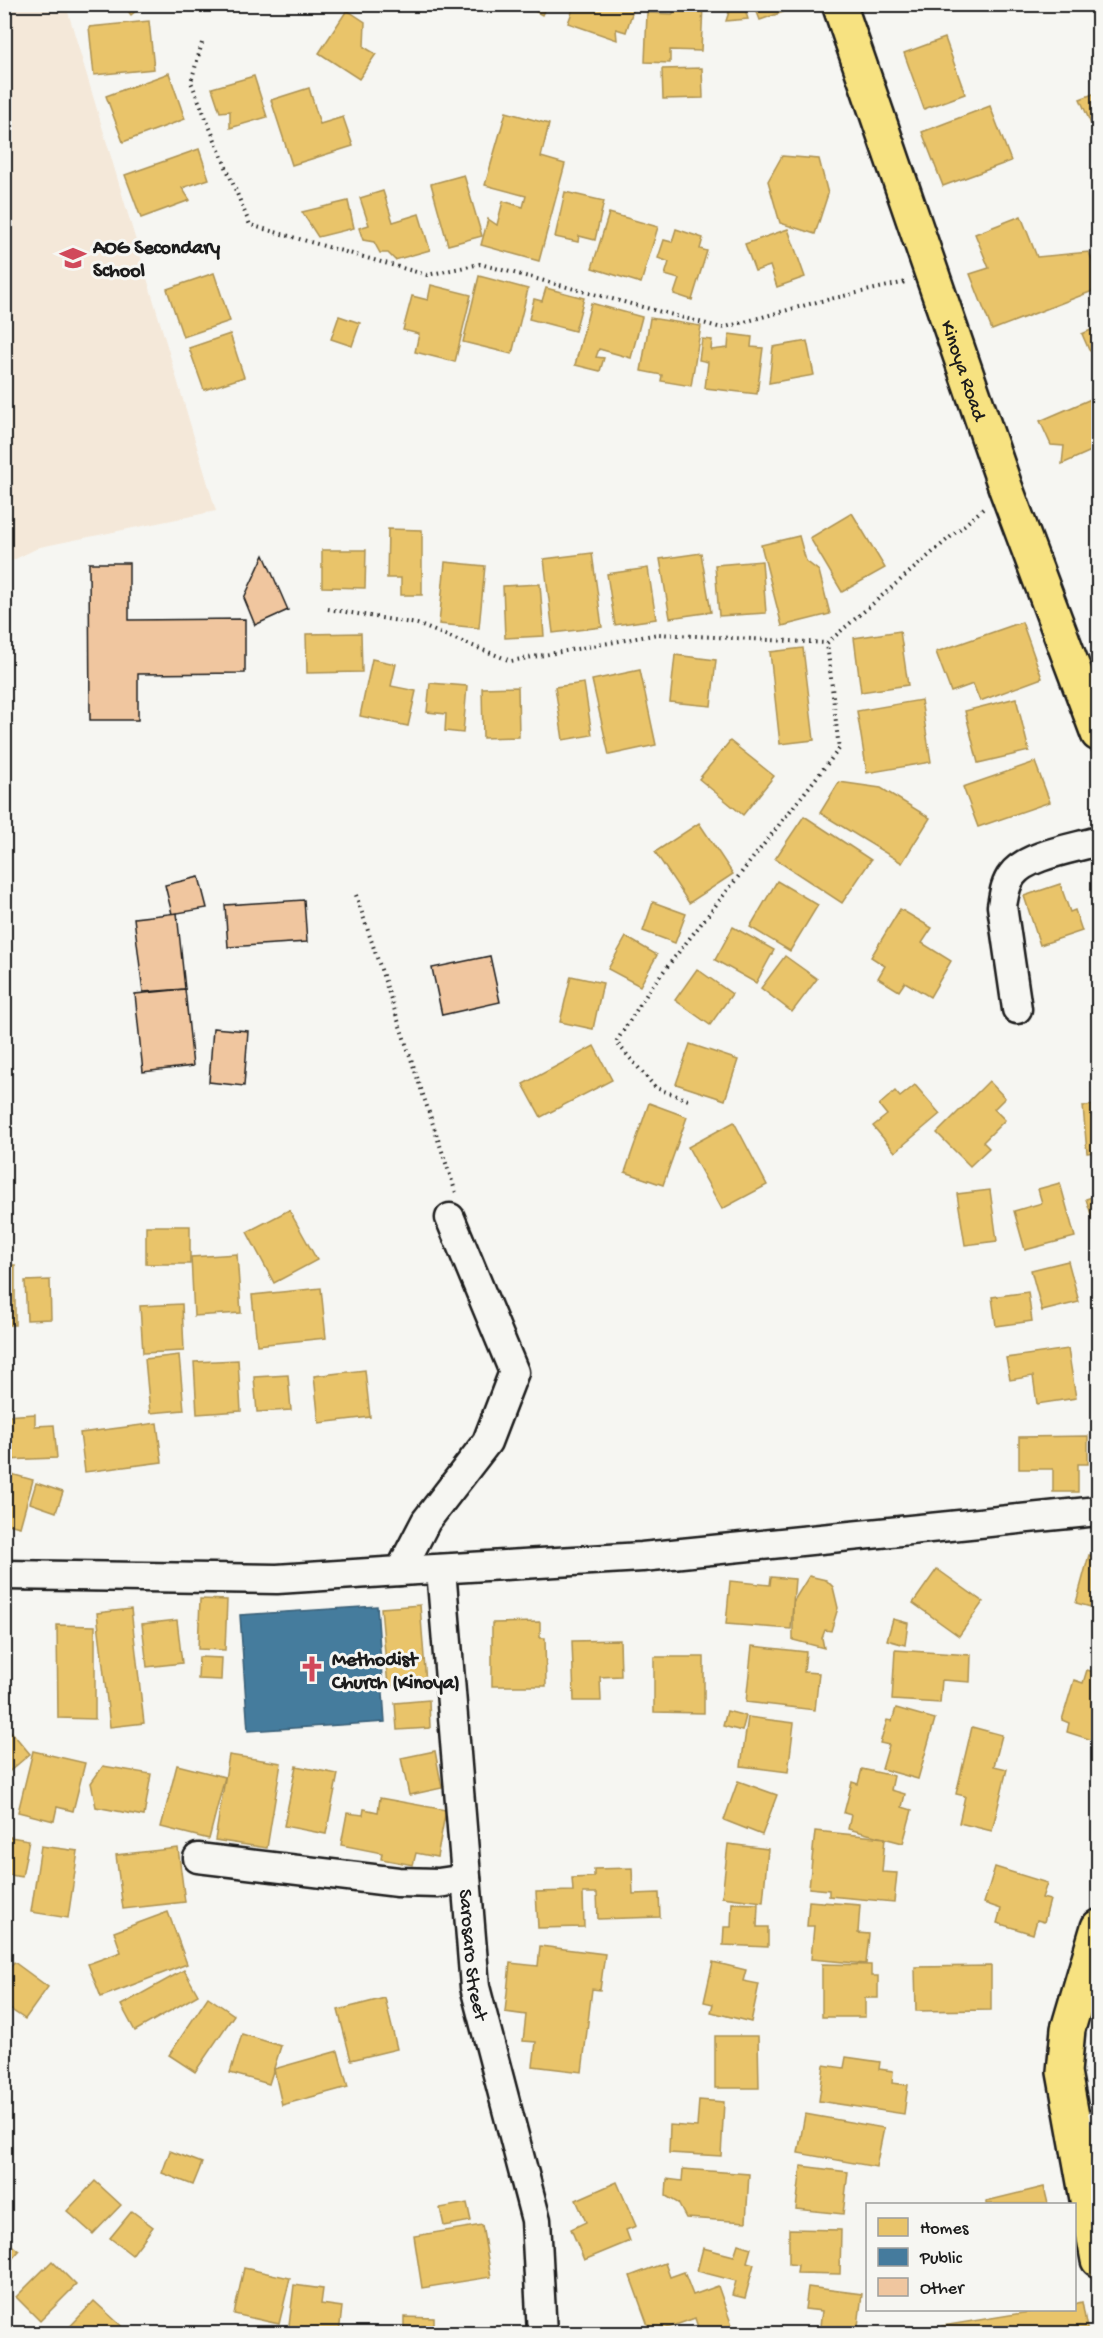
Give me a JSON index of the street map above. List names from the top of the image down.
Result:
{
  "streets": {
    "main road": ["Kinoya Road"],
    "street": ["Sarosaro Street"]
  },
  "places": {
    "school or university": ["AOG Secondary School"],
    "church": ["Methodist Church (Kinoya)"]
  },
  "legend": ["Homes", "Public", "Other"]
}
